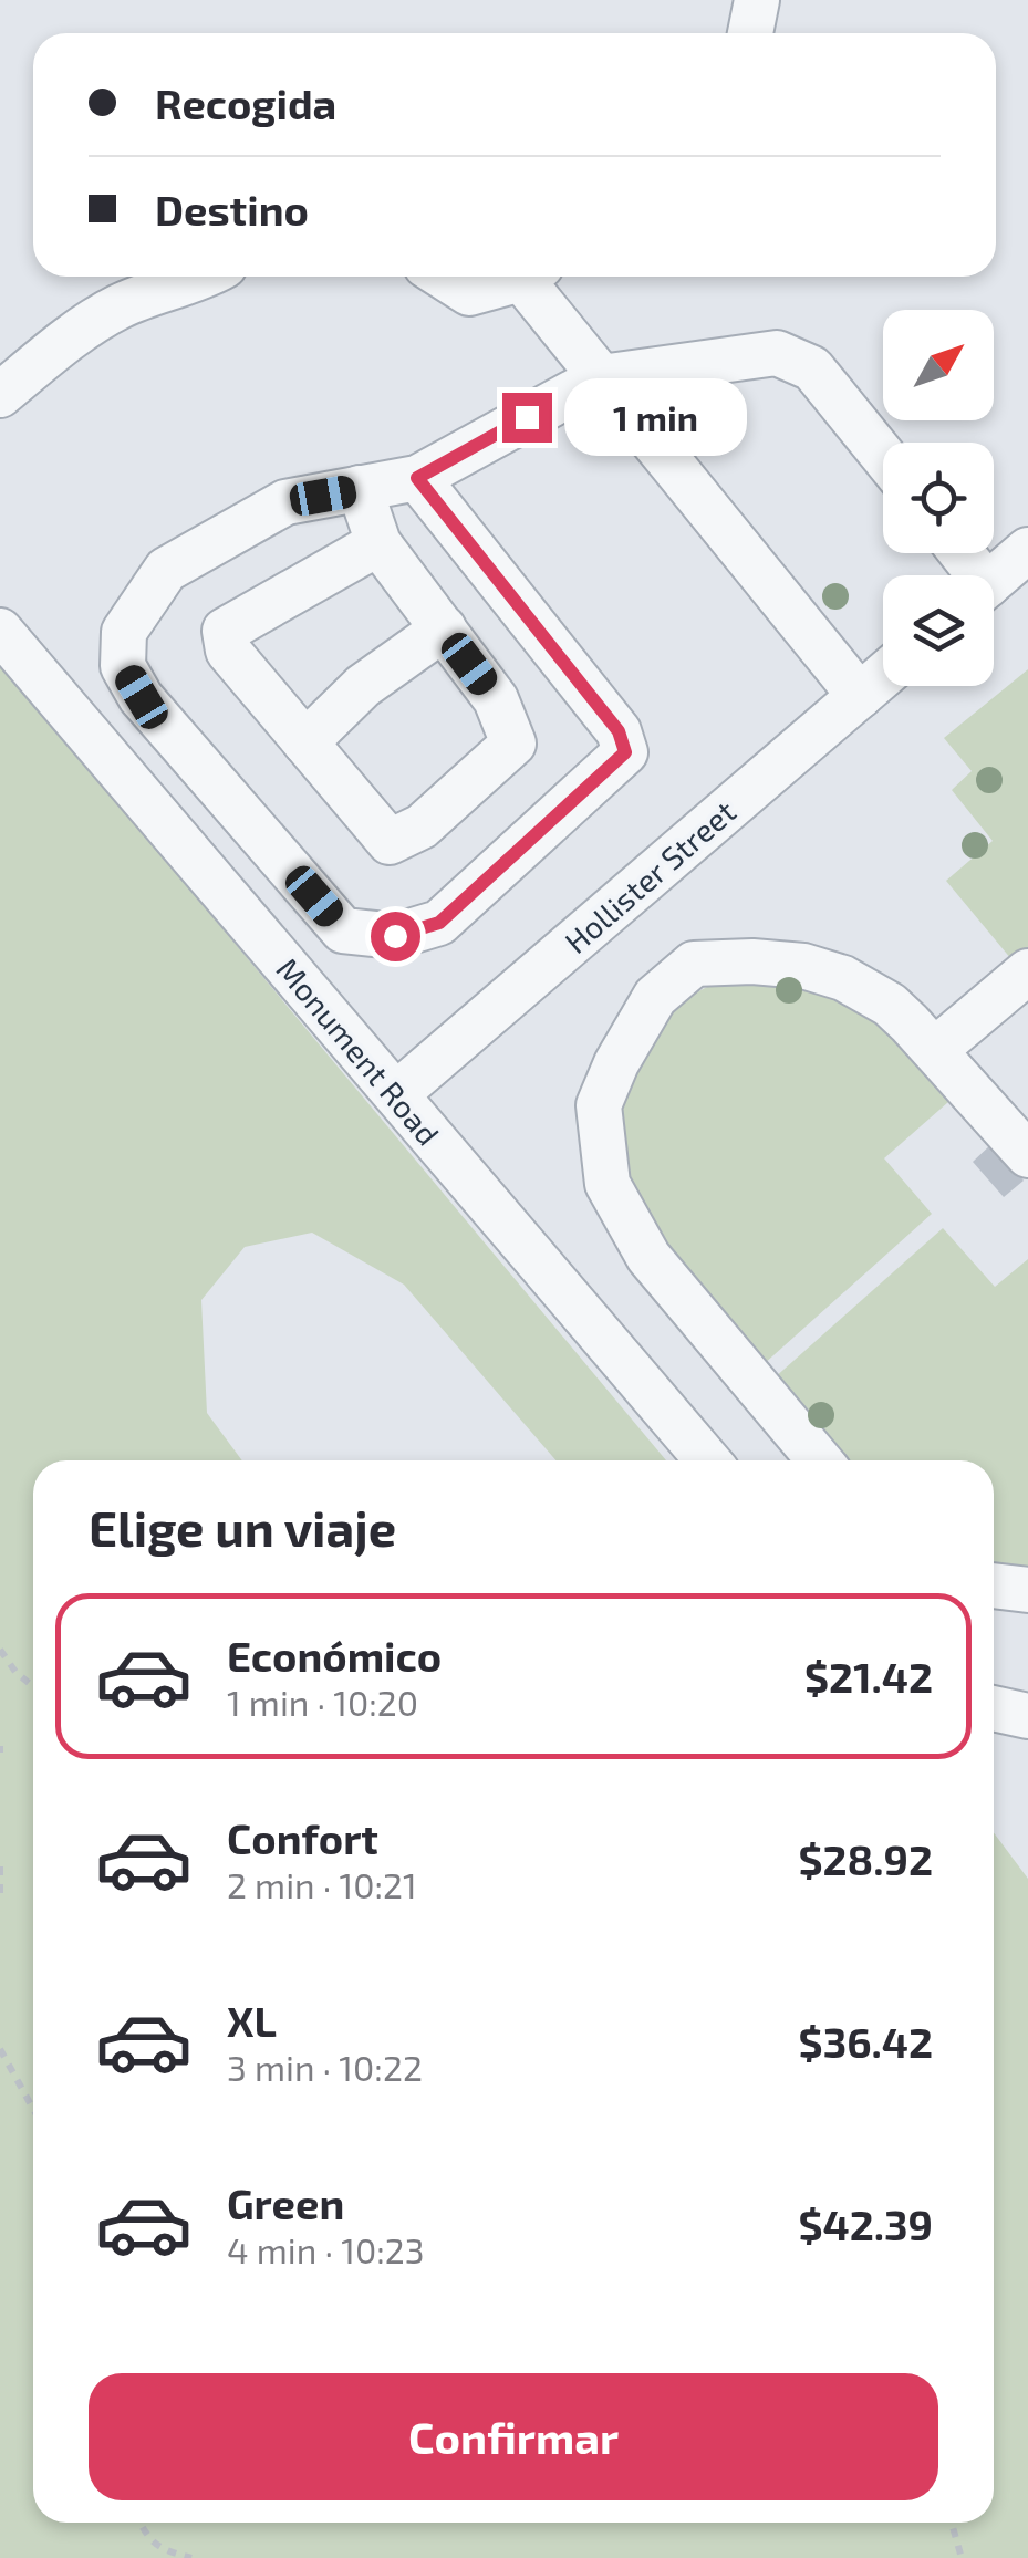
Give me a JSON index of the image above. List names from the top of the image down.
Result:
{
  "streets": {
    "street": ["Hollister Street", "Monument Road"]
  },
  "crossings": [
    ["Hollister Street", "Monument Road"]
  ],
  "north": "top right",
  "page": {
    "banner": ["Recogida", "Destino"],
    "bubble": "1 min",
    "heading": "Elige un viaje",
    "list": [
      {
        "name": "Económico",
        "note": "1 min · 10:20",
        "value": "$21.42"
      },
      {
        "name": "Confort",
        "note": "2 min · 10:21",
        "value": "$28.92"
      },
      {
        "name": "XL",
        "note": "3 min · 10:22",
        "value": "$36.42"
      },
      {
        "name": "Green",
        "note": "4 min · 10:23",
        "value": "$42.39"
      }
    ],
    "buttons": "Confirmar"
  }
}
